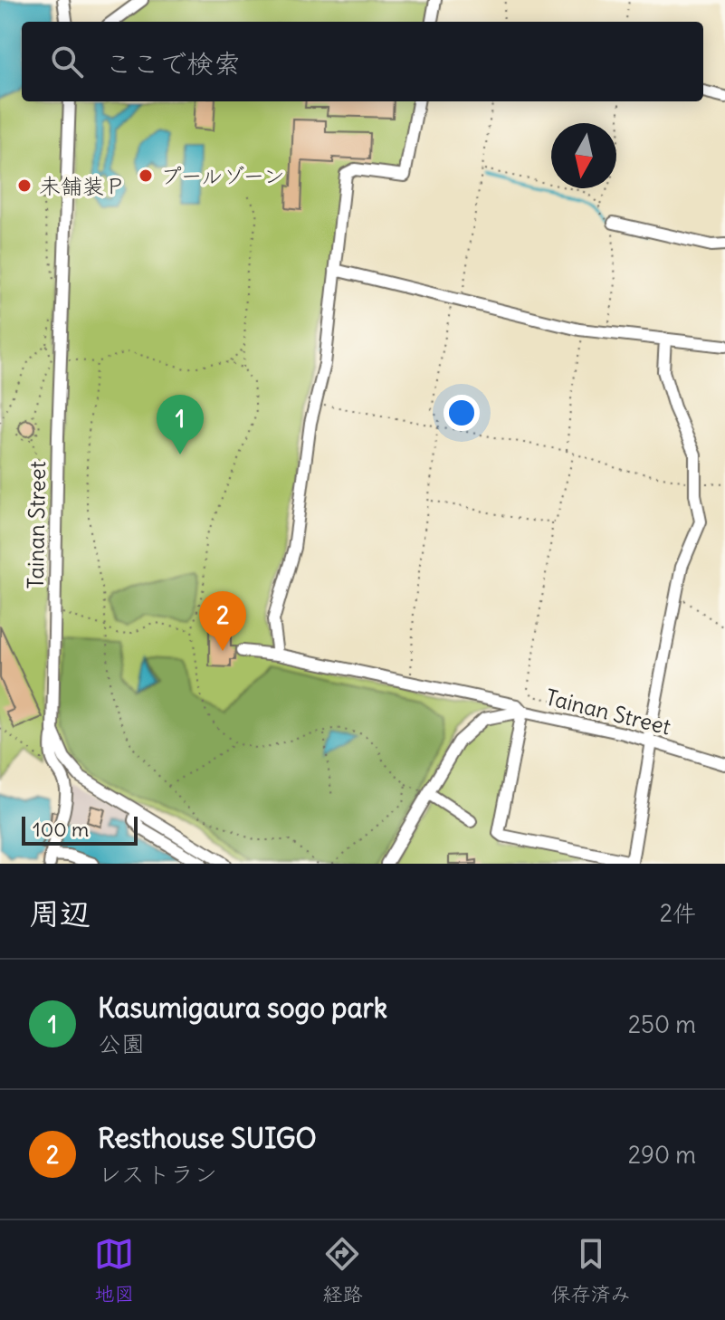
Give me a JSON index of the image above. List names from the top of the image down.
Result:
{
  "streets": {
    "street": ["Tainan Street"]
  },
  "places": ["プールゾーン", "未舗装Ｐ"],
  "scale_bar": "100 m",
  "north": "bottom",
  "page": {
    "search": "ここで検索",
    "pins": ["1", "2"],
    "scale": "100 m",
    "heading": ["周辺", "2件"],
    "list": [
      {
        "mark": "1",
        "name": "Kasumigaura sogo park",
        "note": "公園",
        "value": "250 m"
      },
      {
        "mark": "2",
        "name": "Resthouse SUIGO",
        "note": "レストラン",
        "value": "290 m"
      }
    ],
    "nav": ["地図", "経路", "保存済み"]
  }
}
